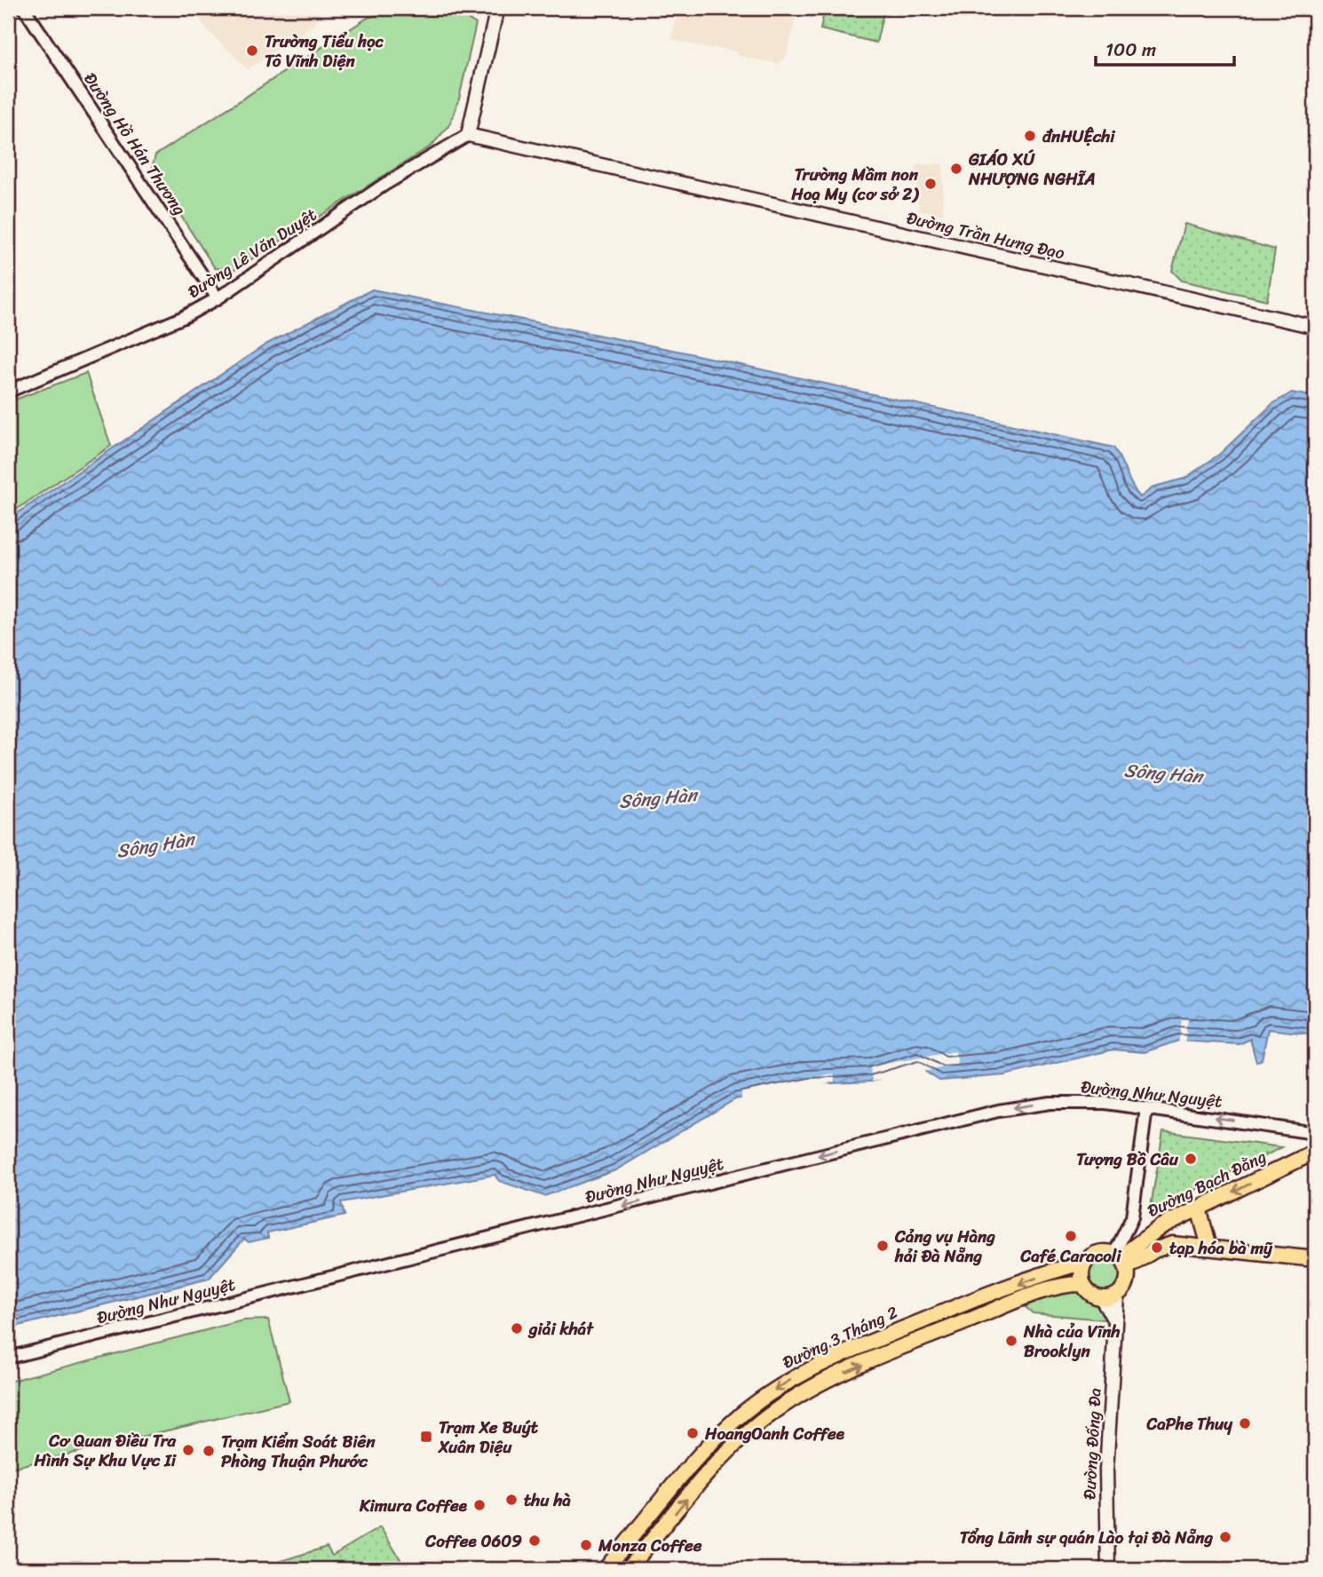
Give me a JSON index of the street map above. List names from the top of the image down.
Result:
{
  "streets": {
    "main road": [
      "Đường Trần Hưng Đạo",
      "Đường Bạch Đằng",
      "Đường 3 Tháng 2",
      "Đường Đống Đa"
    ],
    "street": ["Đường Hồ Hán Thương", "Đường Lê Văn Duyệt", "Đường Như Nguyệt"]
  },
  "crossings": [
    ["Đường Hồ Hán Thương", "Đường Lê Văn Duyệt"],
    ["Đường Trần Hưng Đạo", "Đường Lê Văn Duyệt"],
    ["Đường Bạch Đằng", "Đường 3 Tháng 2"],
    ["Đường Bạch Đằng", "Đường Đống Đa"],
    ["Đường 3 Tháng 2", "Đường Đống Đa"]
  ],
  "one_way": ["Đường Như Nguyệt", "Đường Bạch Đằng"],
  "water": ["Sông Hàn"],
  "places": {
    "other": [
      "Trường Tiểu học Tô Vĩnh Diện",
      "đnHUỆchi",
      "GIÁO XÚ NHƯỢNG NGHĨA",
      "Trường Mầm non Hoạ My (cơ sở 2)",
      "Tượng Bồ Câu",
      "Café Caracoli",
      "Cảng vụ Hàng hải Đà Nẵng",
      "tạp hóa bà mỹ",
      "giải khát",
      "Nhà của Vĩnh Brooklyn",
      "CaPhe Thuy",
      "HoangOanh Coffee",
      "Cơ Quan Điều Tra Hình Sự Khu Vực Ii",
      "Trạm Kiểm Soát Biên Phòng Thuận Phước",
      "thu hà",
      "Kimura Coffee",
      "Tổng Lãnh sự quán Lào tại Đà Nẵng",
      "Coffee 0609",
      "Monza Coffee"
    ],
    "transit": ["Trạm Xe Buýt Xuân Diệu"]
  },
  "scale_bar": "100 m"
}
